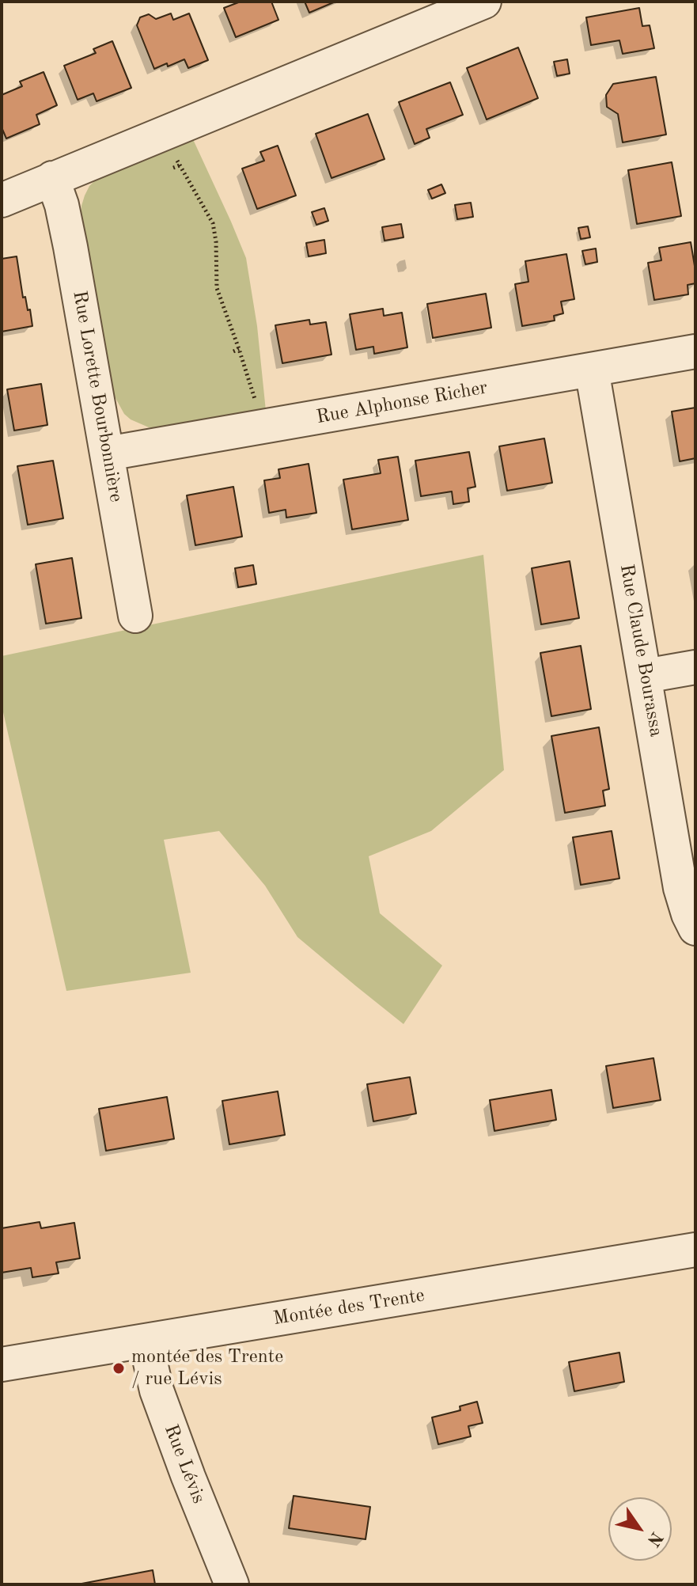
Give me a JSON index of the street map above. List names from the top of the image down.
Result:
{
  "streets": {
    "street": [
      "Rue Lorette Bourbonnière",
      "Rue Alphonse Richer",
      "Rue Claude Bourassa",
      "Montée des Trente",
      "Rue Lévis"
    ]
  },
  "crossings": [
    ["Rue Lorette Bourbonnière", "Rue Alphonse Richer"],
    ["Rue Alphonse Richer", "Rue Claude Bourassa"],
    ["Montée des Trente", "Rue Lévis"]
  ],
  "places": ["montée des Trente / rue Lévis"],
  "north": "bottom right"
}
